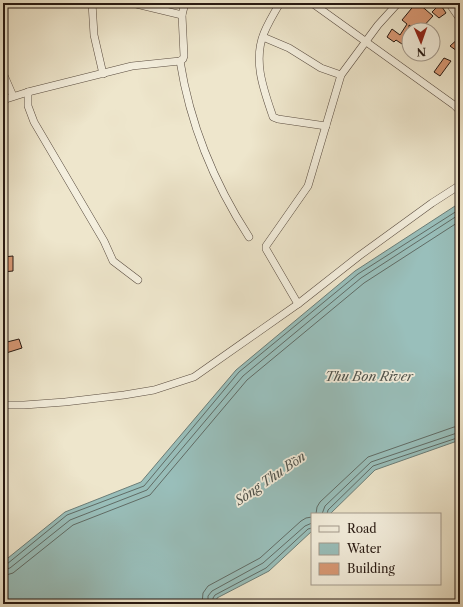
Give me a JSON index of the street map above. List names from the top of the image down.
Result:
{
  "water": ["Thu Bon River", "Sông Thu Bồn"],
  "legend": ["Road", "Water", "Building"],
  "north": "bottom"
}
